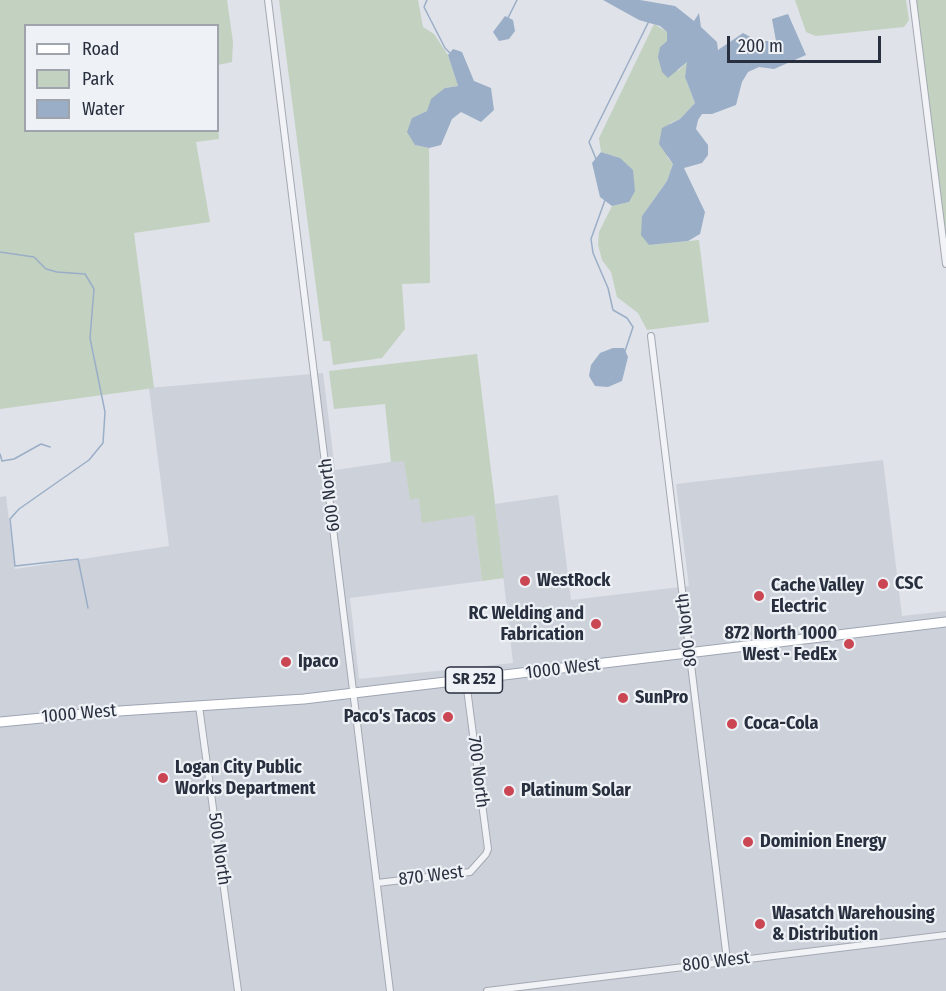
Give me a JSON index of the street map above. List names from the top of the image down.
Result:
{
  "streets": {
    "main road": ["1000 West", "SR 252"],
    "street": [
      "600 North",
      "800 North",
      "700 North",
      "500 North",
      "870 West",
      "800 West"
    ]
  },
  "crossings": [
    ["600 North", "1000 West"],
    ["600 North", "870 West"],
    ["800 North", "1000 West"],
    ["800 North", "800 West"],
    ["1000 West", "700 North"],
    ["1000 West", "500 North"],
    ["700 North", "870 West"]
  ],
  "places": [
    "WestRock",
    "CSC",
    "Cache Valley Electric",
    "RC Welding and Fabrication",
    "872 North 1000 West - FedEx",
    "Ipaco",
    "SunPro",
    "Paco's Tacos",
    "Coca-Cola",
    "Logan City Public Works Department",
    "Platinum Solar",
    "Dominion Energy",
    "Wasatch Warehousing & Distribution"
  ],
  "legend": ["Road", "Park", "Water"],
  "scale_bar": "200 m"
}
